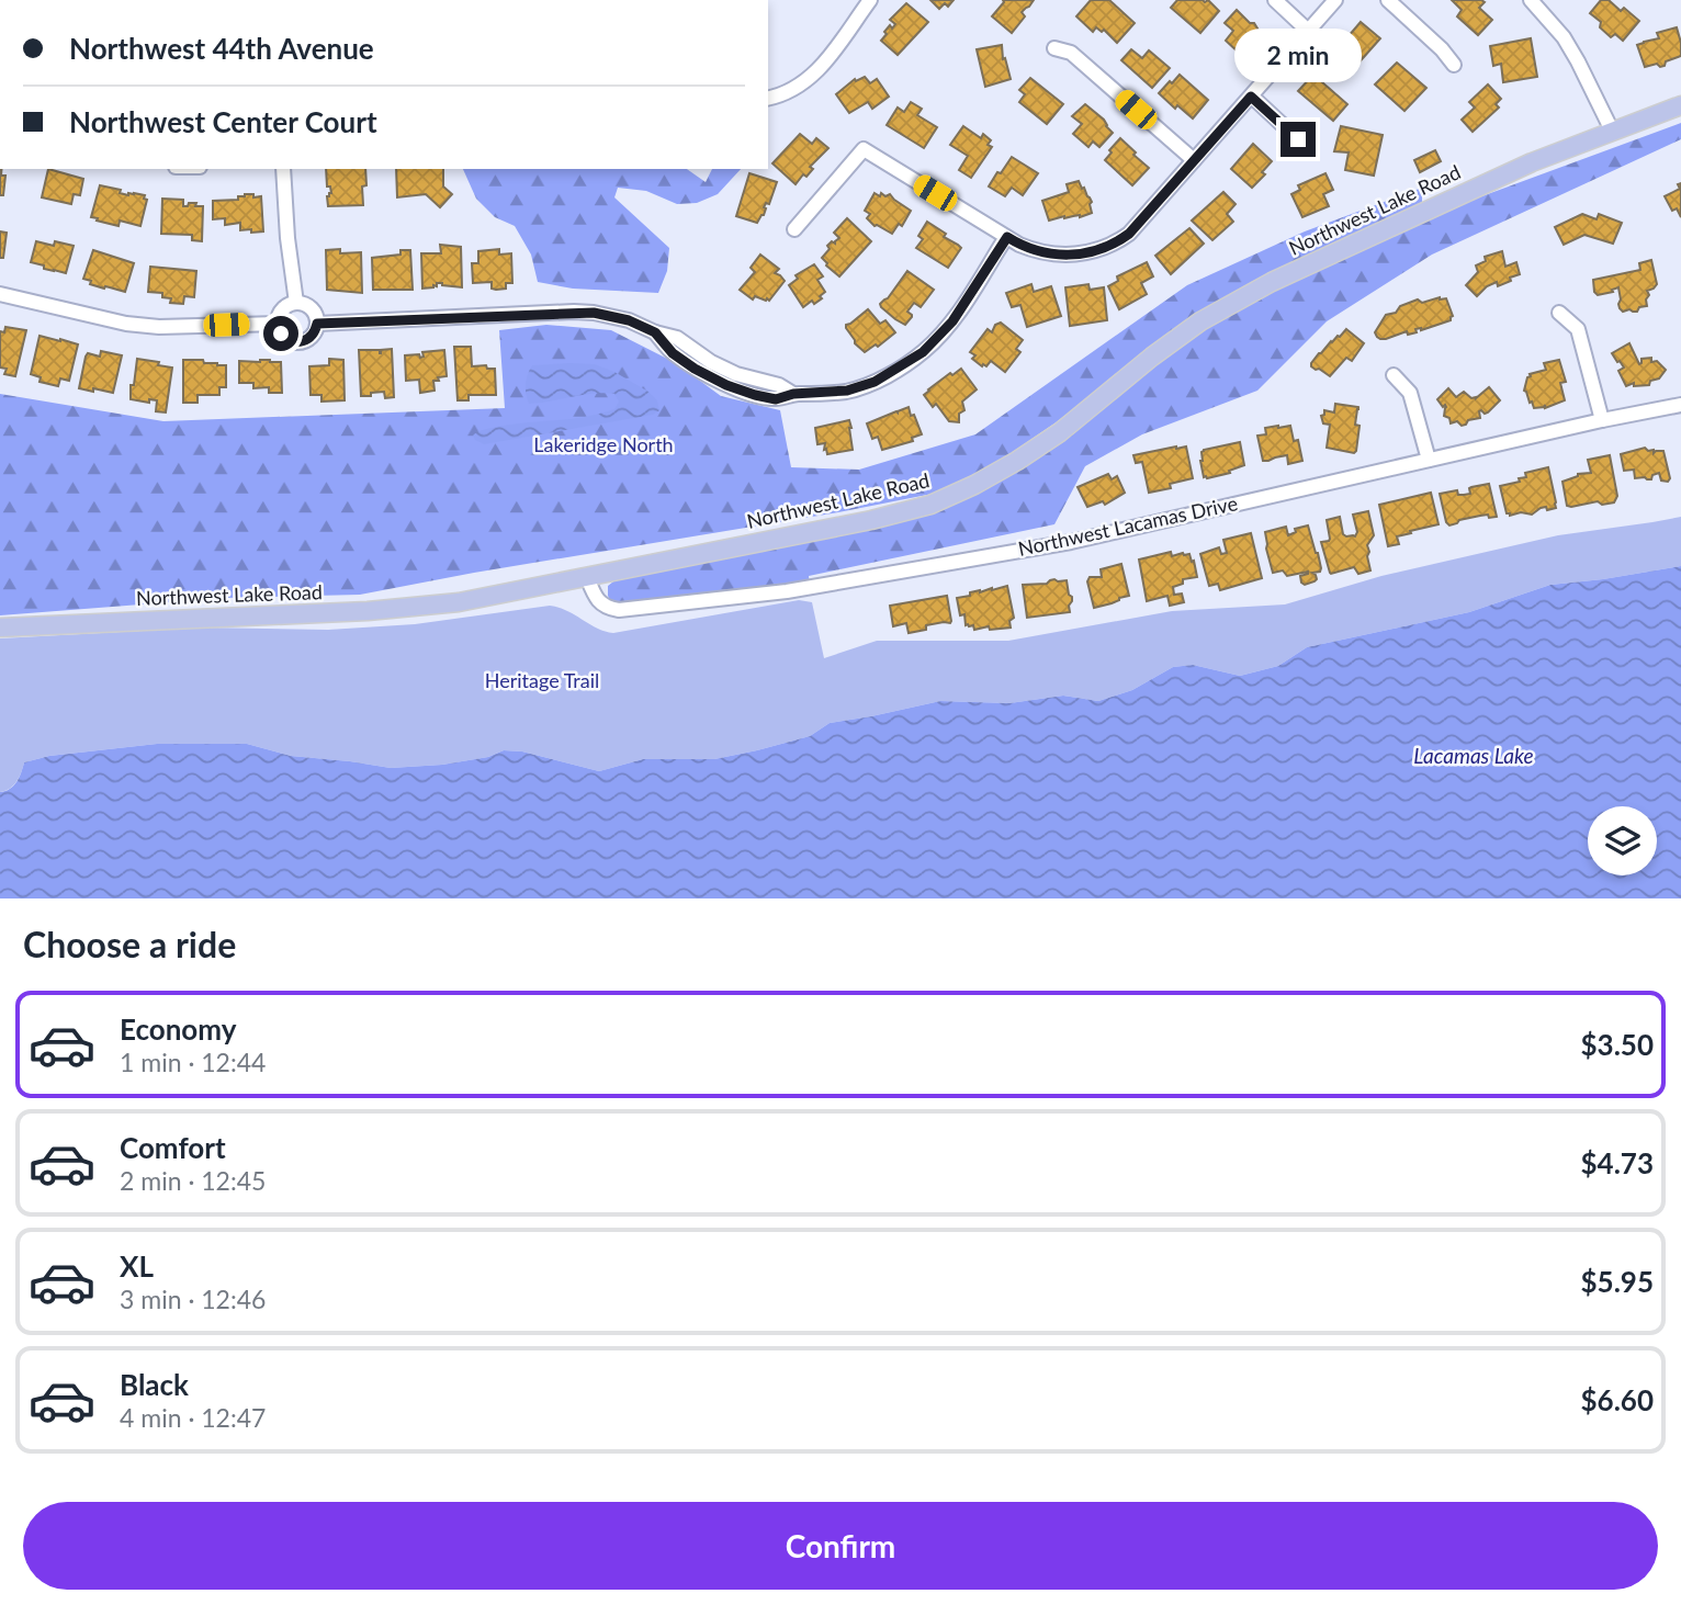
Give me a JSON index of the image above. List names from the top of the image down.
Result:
{
  "streets": {
    "main road": ["Northwest Lake Road"],
    "street": ["Northwest Lacamas Drive"]
  },
  "crossings": [
    ["Northwest Lake Road", "Northwest Lacamas Drive"]
  ],
  "water": ["Lacamas Lake"],
  "parks": ["Lakeridge North", "Heritage Trail"],
  "page": {
    "banner": ["Northwest 44th Avenue", "Northwest Center Court"],
    "bubble": "2 min",
    "heading": "Choose a ride",
    "list": [
      {
        "name": "Economy",
        "note": "1 min · 12:44",
        "value": "$3.50"
      },
      {
        "name": "Comfort",
        "note": "2 min · 12:45",
        "value": "$4.73"
      },
      {
        "name": "XL",
        "note": "3 min · 12:46",
        "value": "$5.95"
      },
      {
        "name": "Black",
        "note": "4 min · 12:47",
        "value": "$6.60"
      }
    ],
    "buttons": "Confirm"
  }
}
